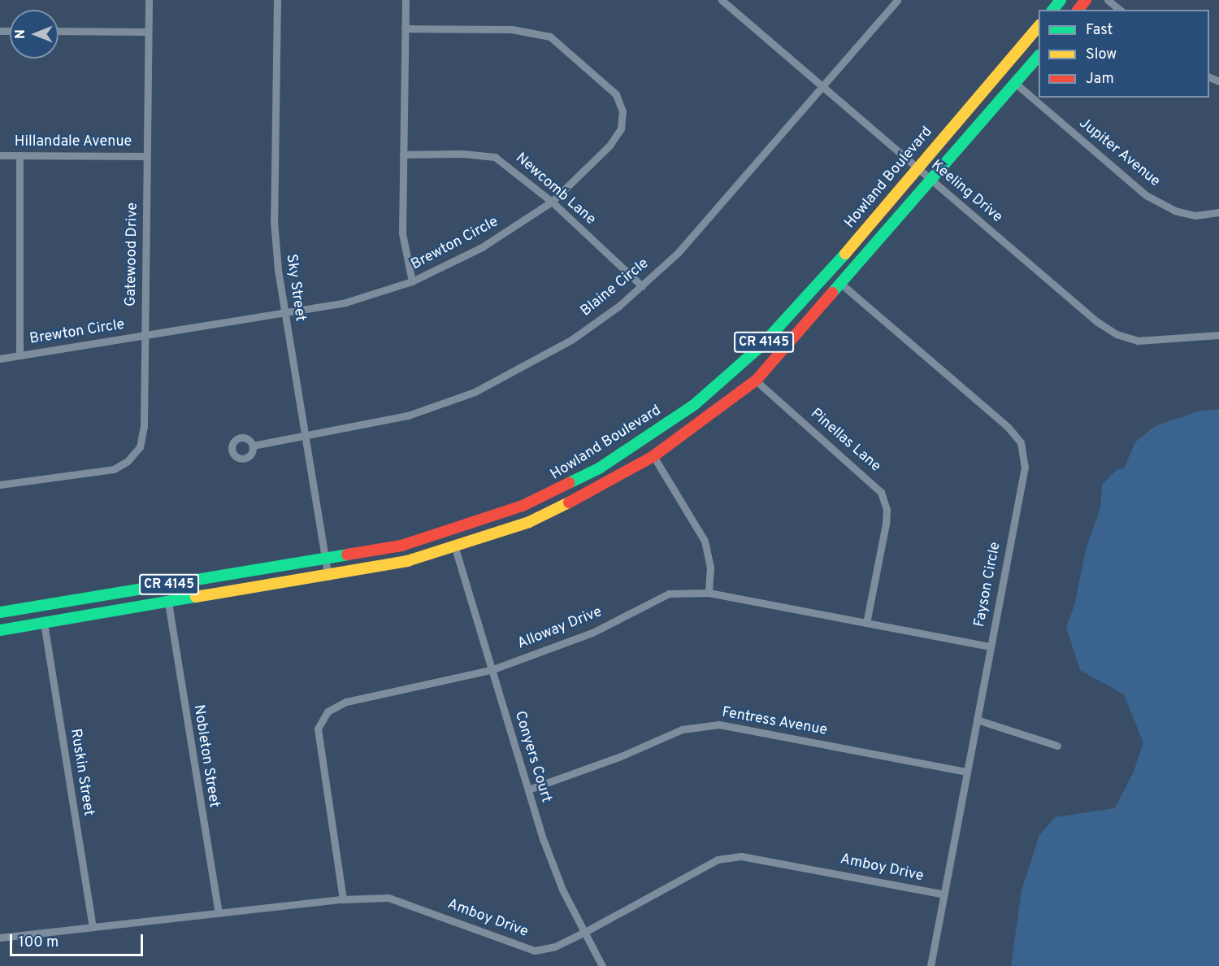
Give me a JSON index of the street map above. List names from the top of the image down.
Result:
{
  "streets": {
    "main road": ["Howland Boulevard", "CR 4145"],
    "street": [
      "Hillandale Avenue",
      "Jupiter Avenue",
      "Newcomb Lane",
      "Keeling Drive",
      "Brewton Circle",
      "Gatewood Drive",
      "Sky Street",
      "Blaine Circle",
      "Pinellas Lane",
      "Fayson Circle",
      "Alloway Drive",
      "Fentress Avenue",
      "Nobleton Street",
      "Conyers Court",
      "Ruskin Street",
      "Amboy Drive"
    ]
  },
  "crossings": [
    ["Hillandale Avenue", "Gatewood Drive"],
    ["Jupiter Avenue", "CR 4145"],
    ["Howland Boulevard", "Keeling Drive"],
    ["Howland Boulevard", "Sky Street"],
    ["Newcomb Lane", "Brewton Circle"],
    ["Newcomb Lane", "Blaine Circle"],
    ["Keeling Drive", "Blaine Circle"],
    ["Keeling Drive", "CR 4145"],
    ["Brewton Circle", "Gatewood Drive"],
    ["Brewton Circle", "Sky Street"],
    ["Sky Street", "Blaine Circle"],
    ["Sky Street", "CR 4145"],
    ["CR 4145", "Pinellas Lane"],
    ["CR 4145", "Fayson Circle"],
    ["CR 4145", "Nobleton Street"],
    ["CR 4145", "Conyers Court"],
    ["CR 4145", "Ruskin Street"],
    ["Pinellas Lane", "Alloway Drive"],
    ["Fayson Circle", "Alloway Drive"],
    ["Fayson Circle", "Fentress Avenue"],
    ["Fayson Circle", "Amboy Drive"],
    ["Alloway Drive", "Conyers Court"],
    ["Alloway Drive", "Amboy Drive"],
    ["Fentress Avenue", "Conyers Court"],
    ["Nobleton Street", "Amboy Drive"],
    ["Conyers Court", "Amboy Drive"],
    ["Ruskin Street", "Amboy Drive"]
  ],
  "legend": ["Fast", "Slow", "Jam"],
  "scale_bar": "100 m",
  "north": "left"
}
